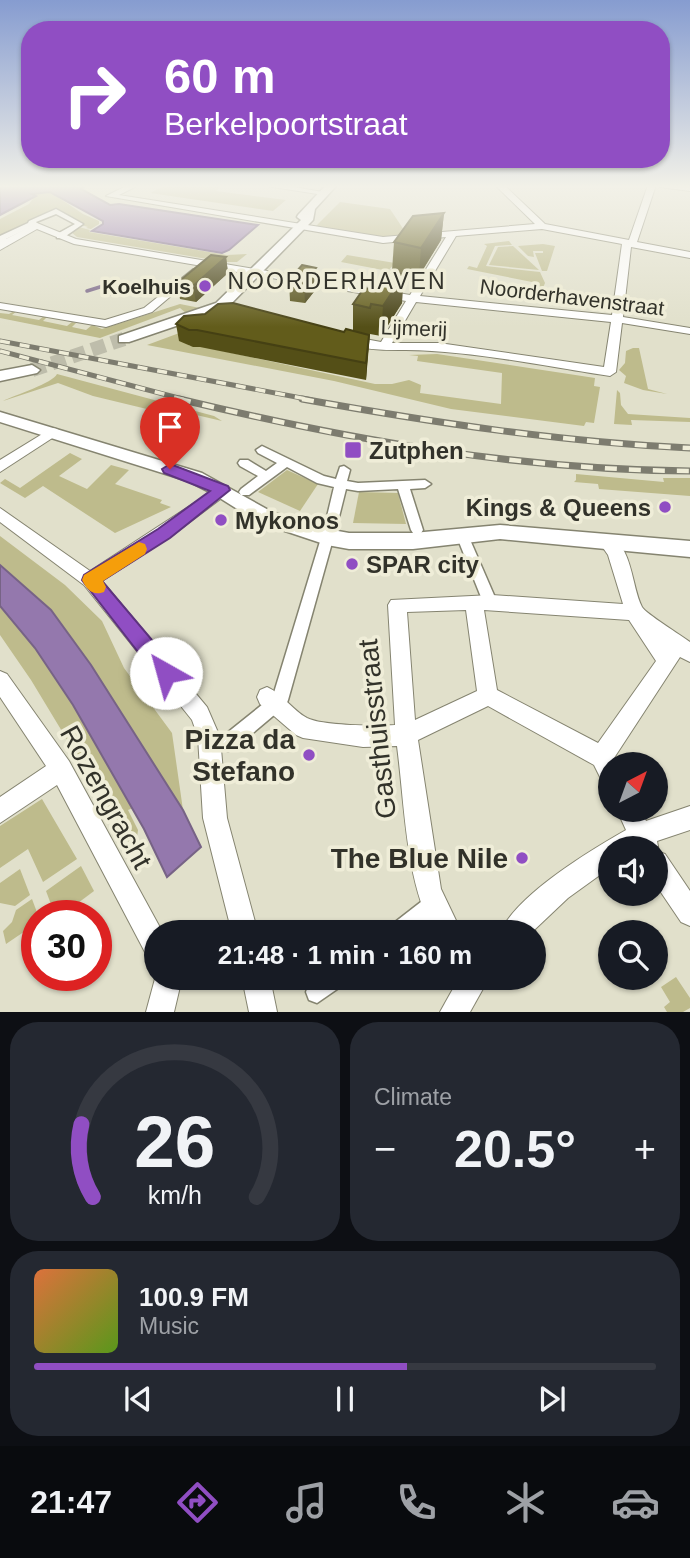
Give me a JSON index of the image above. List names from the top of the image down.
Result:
{
  "streets": {
    "street": [
      "Noorderhavenstraat",
      "Lijmerij",
      "Gasthuisstraat",
      "Rozengracht"
    ]
  },
  "crossings": [
    ["Noorderhavenstraat", "Lijmerij"]
  ],
  "districts": ["NOORDERHAVEN"],
  "places": {
    "other": [
      "Koelhuis",
      "Kings & Queens",
      "Mykonos",
      "SPAR city",
      "Pizza da Stefano",
      "The Blue Nile"
    ],
    "transit": ["Zutphen"]
  },
  "north": "top right",
  "page": {
    "turn": ["60 m", "Berkelpoortstraat"],
    "limit": "30",
    "trip": "21:48 · 1 min · 160 m",
    "tile": "Climate",
    "heat": ["−", "20.5°", "+"],
    "song": ["100.9 FM", "Music"],
    "tabs": "21:47",
    "gauge": ["26", "km/h"]
  }
}
